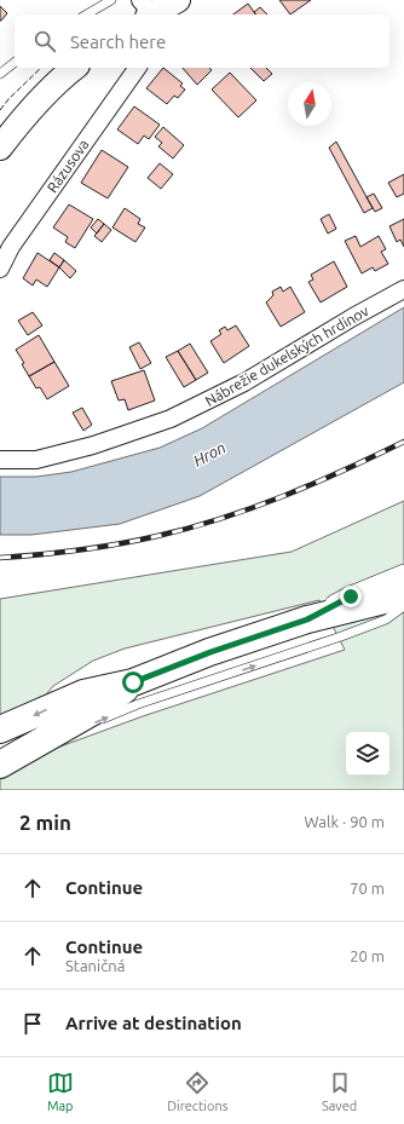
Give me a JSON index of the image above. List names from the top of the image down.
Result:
{
  "streets": {
    "street": ["Rázusova", "Nábrežie dukelských hrdinov"]
  },
  "water": ["Hron"],
  "north": "top",
  "page": {
    "search": "Search here",
    "heading": ["2 min", "Walk · 90 m"],
    "list": [
      ["Continue", "70 m"],
      ["Continue", "Staničná", "20 m"],
      "Arrive at destination"
    ],
    "nav": ["Map", "Directions", "Saved"]
  }
}
